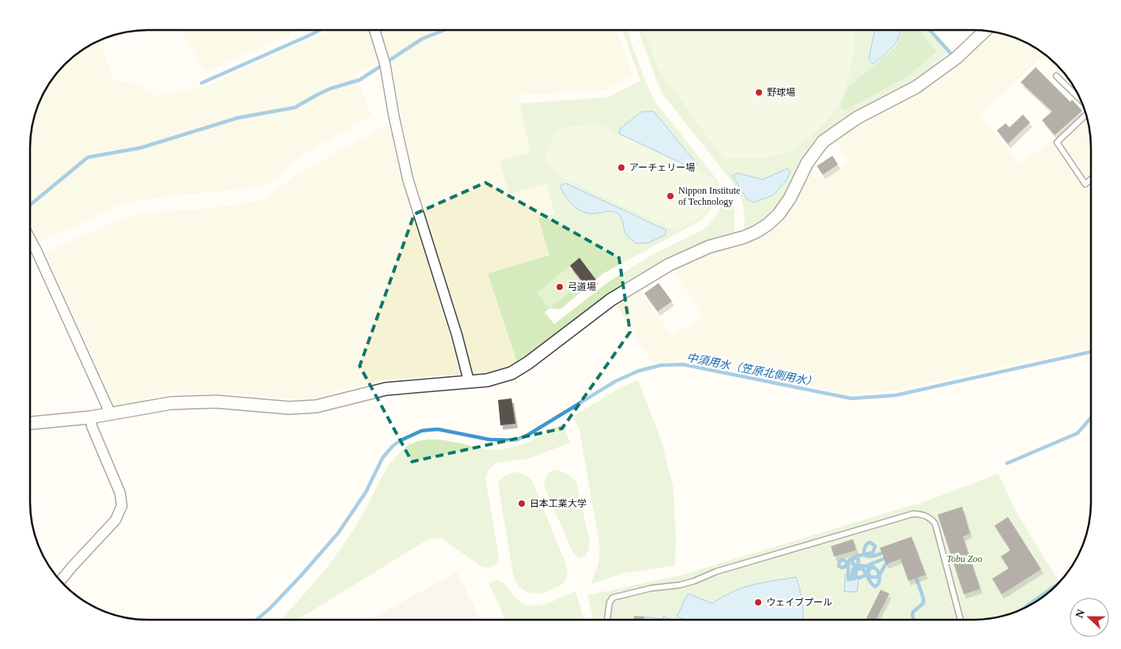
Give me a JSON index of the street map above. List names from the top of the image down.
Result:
{
  "water": ["中須用水（笠原北側用水）"],
  "parks": ["Tobu Zoo"],
  "places": [
    "野球場",
    "アーチェリー場",
    "Nippon Institute of Technology",
    "弓道場",
    "日本工業大学",
    "ウェイブプール"
  ],
  "north": "left"
}
